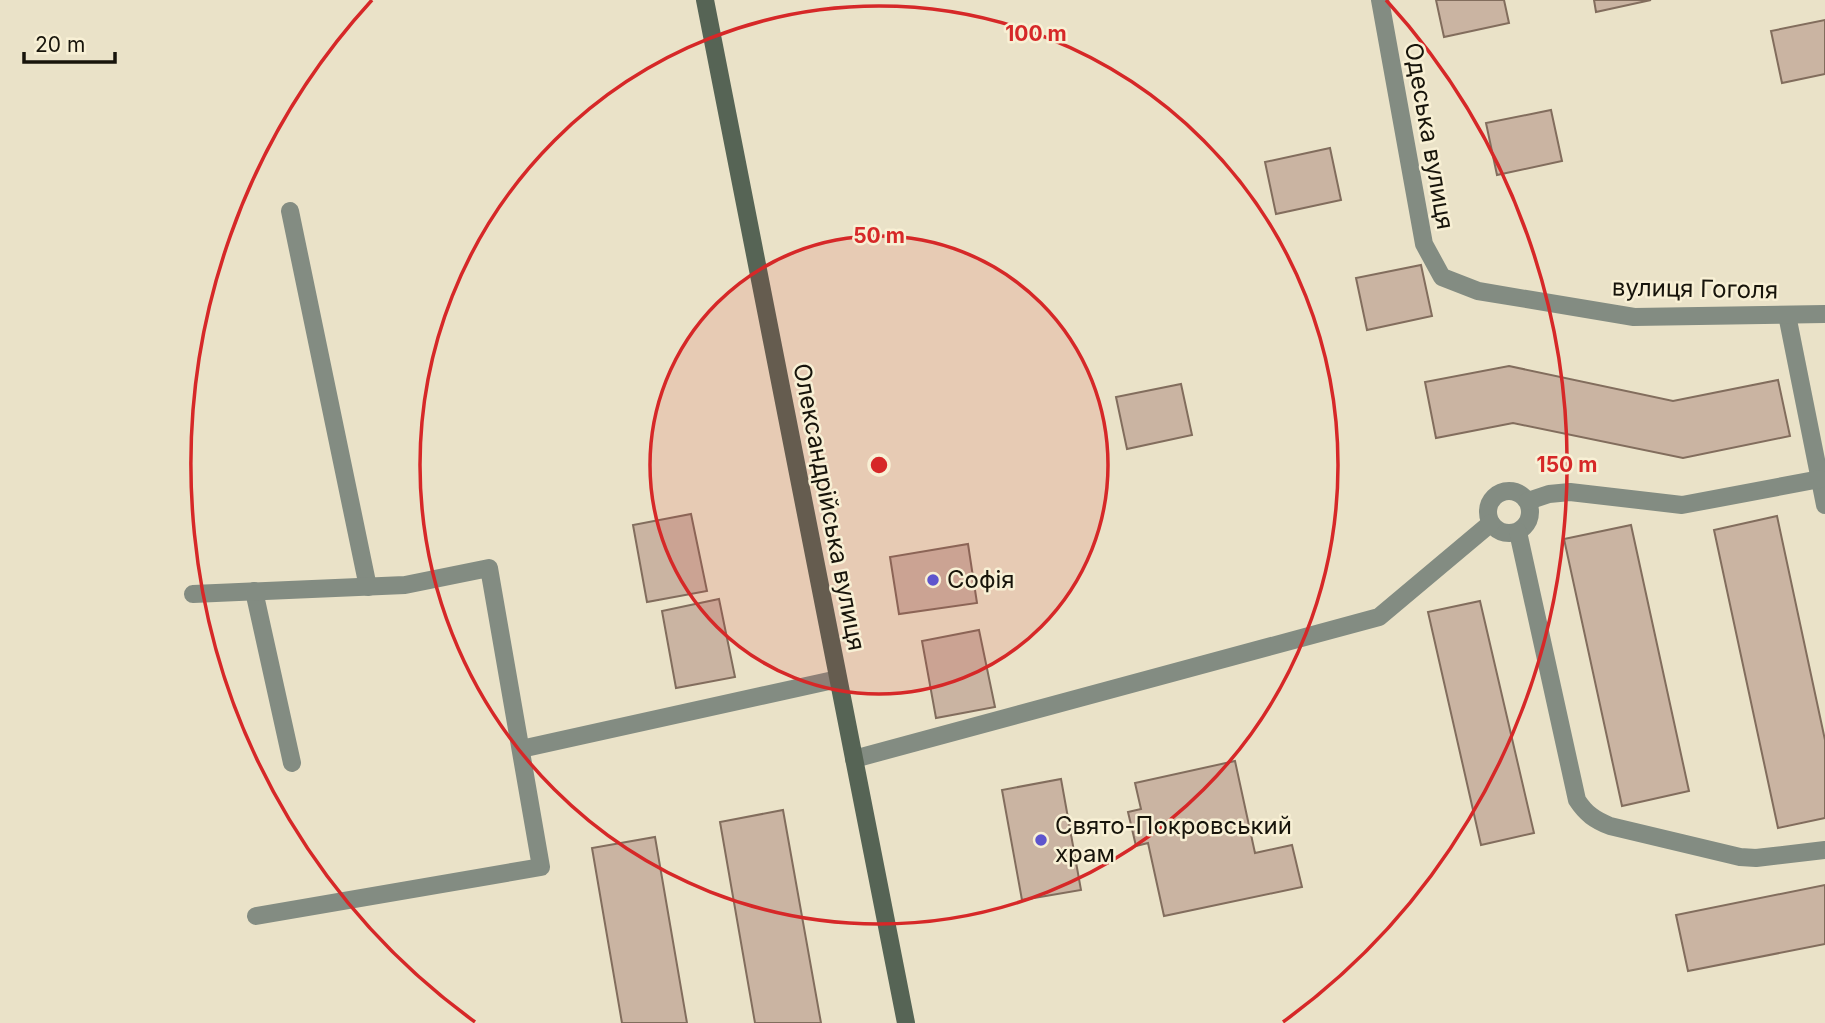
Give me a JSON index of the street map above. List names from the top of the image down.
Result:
{
  "streets": {
    "street": ["Одеська вулиця", "вулиця Гоголя", "Олександрійська вулиця"]
  },
  "crossings": [
    ["Одеська вулиця", "вулиця Гоголя"]
  ],
  "places": ["Софія", "Свято-Покровський храм"],
  "scale_bar": "20 m",
  "rings": ["100 m", "50 m", "150 m"]
}
